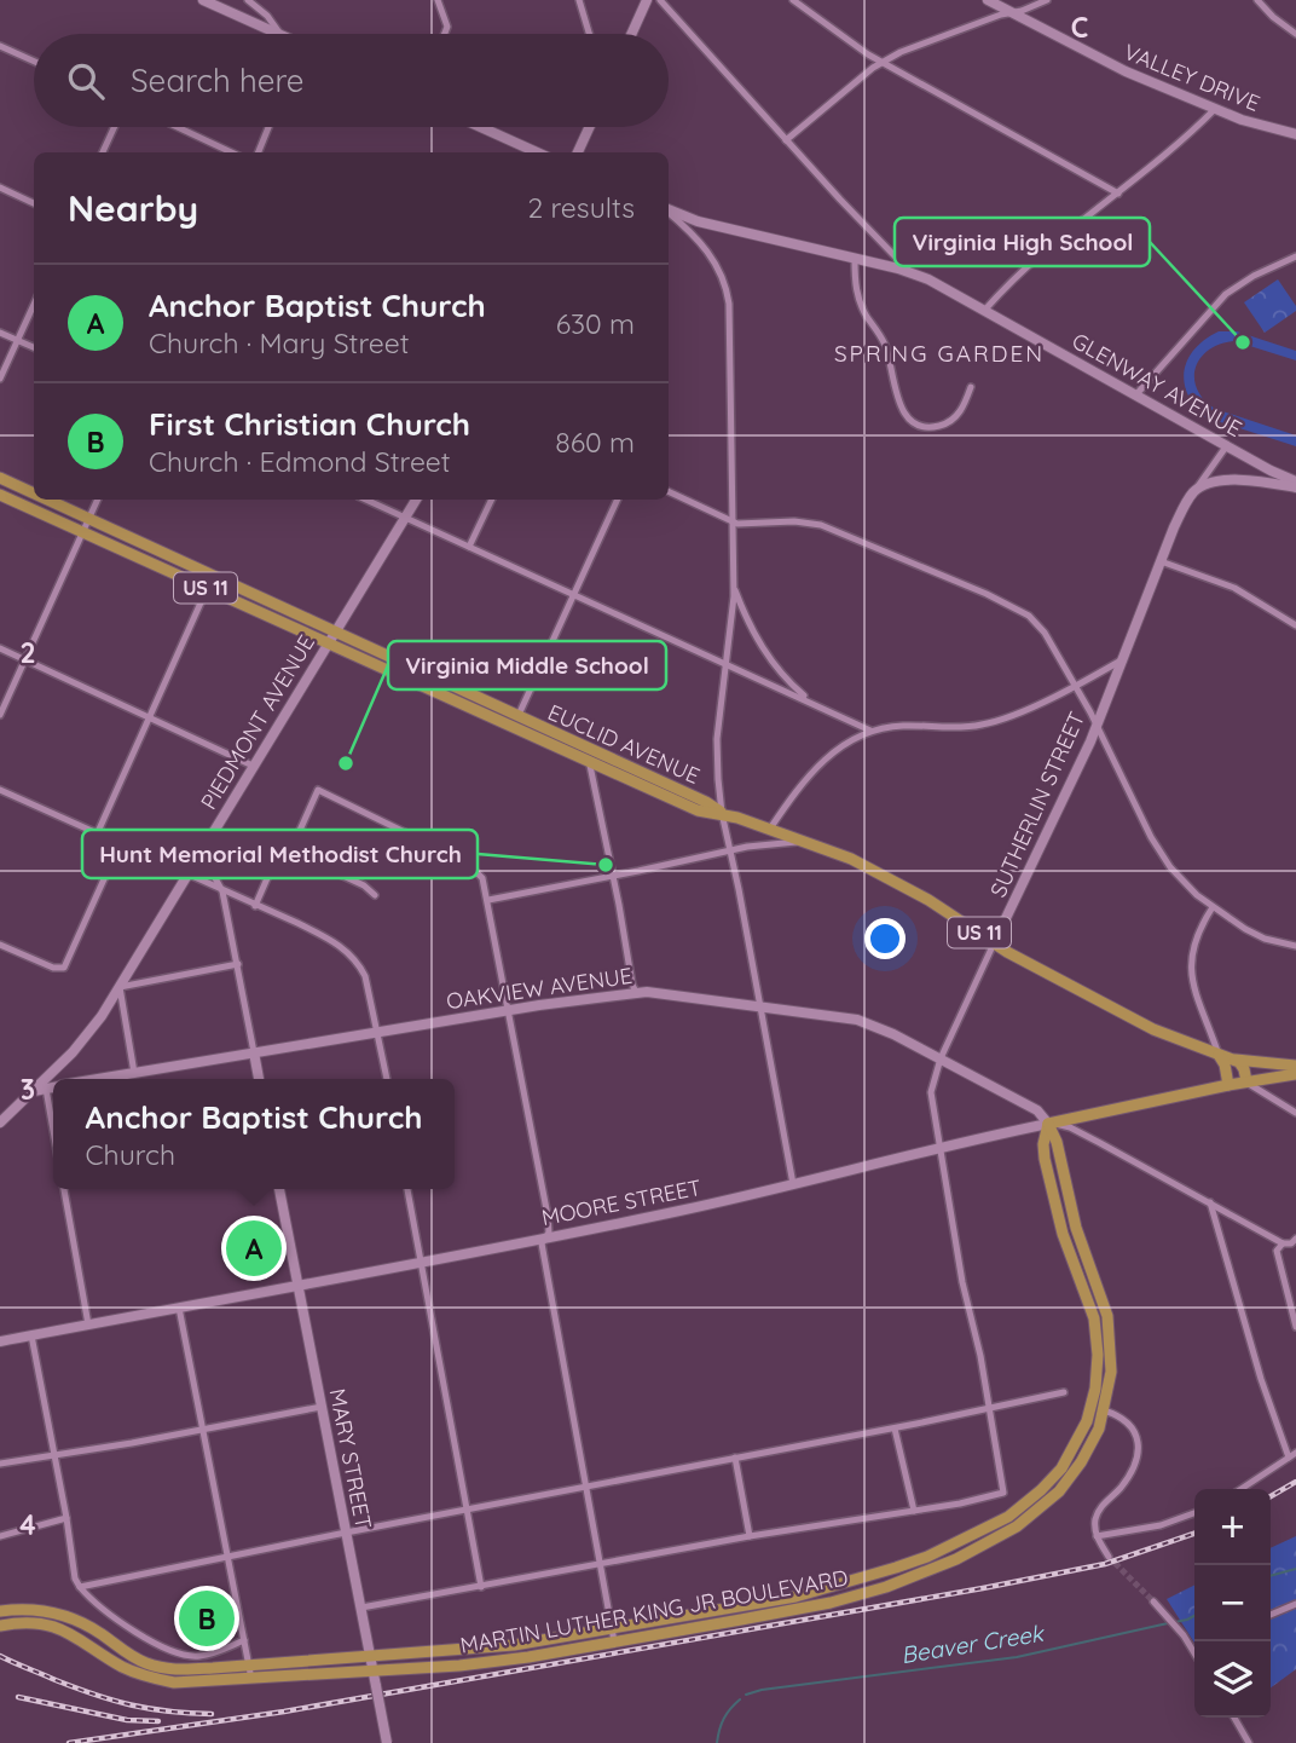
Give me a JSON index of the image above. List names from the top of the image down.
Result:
{
  "streets": {
    "main road": [
      "US 11",
      "EUCLID AVENUE",
      "MOORE STREET",
      "MARTIN LUTHER KING JR BOULEVARD"
    ],
    "street": [
      "VALLEY DRIVE",
      "GLENWAY AVENUE",
      "PIEDMONT AVENUE",
      "SUTHERLIN STREET",
      "OAKVIEW AVENUE",
      "MARY STREET"
    ]
  },
  "crossings": [
    ["PIEDMONT AVENUE", "EUCLID AVENUE"],
    ["PIEDMONT AVENUE", "OAKVIEW AVENUE"],
    ["EUCLID AVENUE", "SUTHERLIN STREET"],
    ["SUTHERLIN STREET", "OAKVIEW AVENUE"],
    ["SUTHERLIN STREET", "MOORE STREET"],
    ["OAKVIEW AVENUE", "MOORE STREET"],
    ["OAKVIEW AVENUE", "MARTIN LUTHER KING JR BOULEVARD"],
    ["MOORE STREET", "MARY STREET"],
    ["MOORE STREET", "MARTIN LUTHER KING JR BOULEVARD"],
    ["MARY STREET", "MARTIN LUTHER KING JR BOULEVARD"]
  ],
  "districts": ["SPRING GARDEN"],
  "water": ["Beaver Creek"],
  "places": ["Virginia High School", "Virginia Middle School", "Hunt Memorial Methodist Church"],
  "page": {
    "search": "Search here",
    "heading": ["Nearby", "2 results"],
    "list": [
      {
        "mark": "A",
        "name": "Anchor Baptist Church",
        "note": "Church · Mary Street",
        "value": "630 m"
      },
      {
        "mark": "B",
        "name": "First Christian Church",
        "note": "Church · Edmond Street",
        "value": "860 m"
      }
    ],
    "popup": ["Anchor Baptist Church", "Church"],
    "pins": ["A", "B"],
    "map_buttons": ["+", "−"]
  },
  "grid": {
    "columns": ["C"],
    "rows": ["2", "3", "4"]
  }
}
